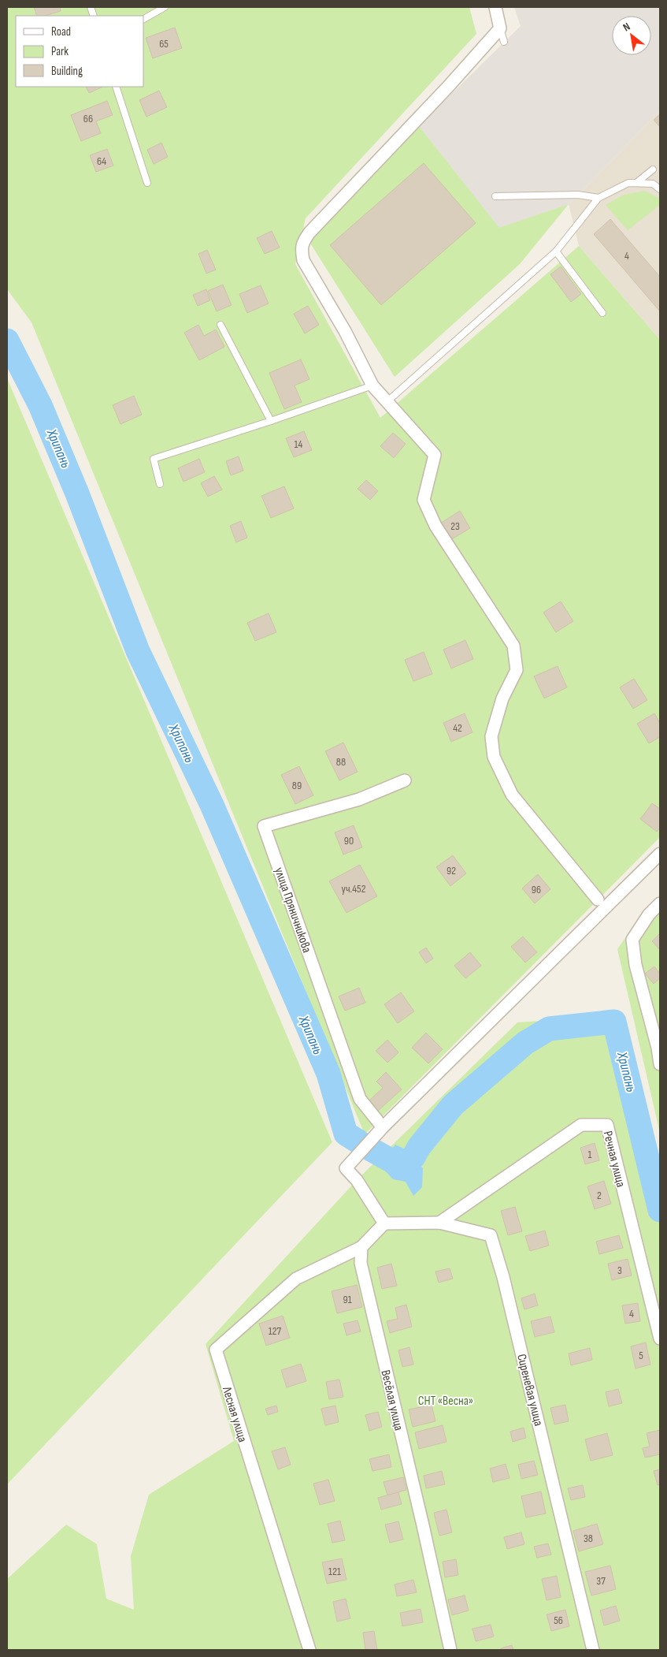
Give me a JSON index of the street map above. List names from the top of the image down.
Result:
{
  "streets": {
    "street": [
      "улица Пряничникова",
      "Речная улица",
      "Сиреневая улица",
      "Весёлая улица",
      "Лесная улица"
    ]
  },
  "crossings": [
    ["Речная улица", "Сиреневая улица"],
    ["Весёлая улица", "Лесная улица"]
  ],
  "water": ["Хрипань"],
  "parks": ["СНТ «Весна»"],
  "house_numbers": [
    "65",
    "66",
    "64",
    "4",
    "14",
    "23",
    "42",
    "88",
    "89",
    "90",
    "92",
    "уч.452",
    "96",
    "1",
    "2",
    "3",
    "91",
    "4",
    "127",
    "5",
    "38",
    "121",
    "37",
    "56"
  ],
  "legend": ["Road", "Park", "Building"],
  "north": "top left"
}
